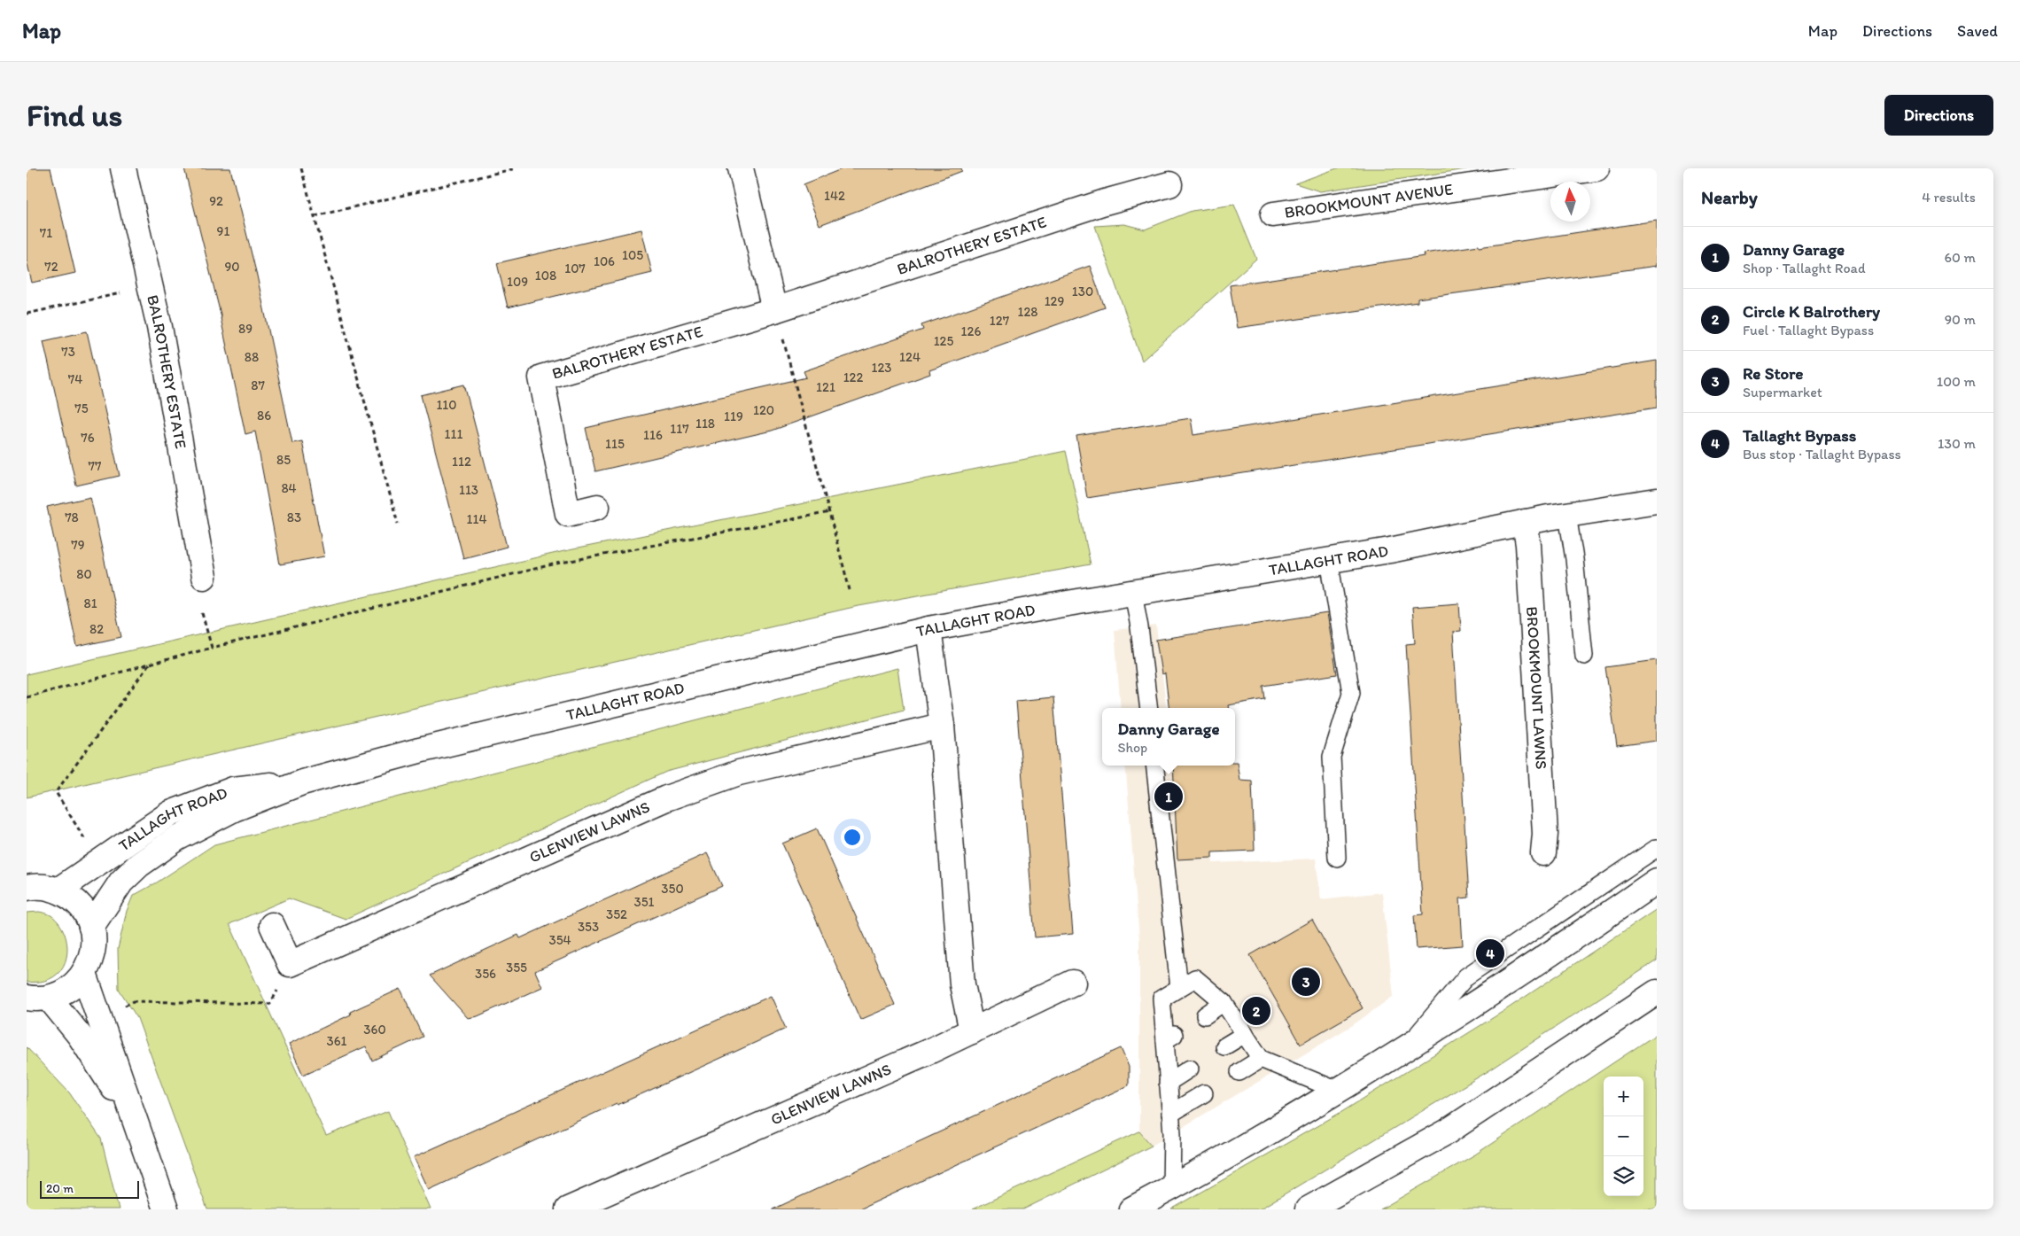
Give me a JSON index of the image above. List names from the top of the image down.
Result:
{
  "streets": {
    "street": [
      "BROOKMOUNT AVENUE",
      "BALROTHERY ESTATE",
      "TALLAGHT ROAD",
      "BROOKMOUNT LAWNS",
      "GLENVIEW LAWNS"
    ]
  },
  "crossings": [
    ["TALLAGHT ROAD", "BROOKMOUNT LAWNS"]
  ],
  "house_numbers": [
    "142",
    "92",
    "91",
    "71",
    "105",
    "106",
    "72",
    "90",
    "107",
    "108",
    "109",
    "130",
    "129",
    "128",
    "127",
    "89",
    "126",
    "125",
    "73",
    "88",
    "124",
    "123",
    "122",
    "74",
    "87",
    "121",
    "110",
    "75",
    "120",
    "86",
    "119",
    "118",
    "117",
    "111",
    "116",
    "76",
    "115",
    "85",
    "112",
    "77",
    "84",
    "113",
    "78",
    "83",
    "114",
    "79",
    "80",
    "81",
    "82",
    "350",
    "351",
    "352",
    "353",
    "354",
    "355",
    "356",
    "360",
    "361"
  ],
  "scale_bar": "20 m",
  "north": "top",
  "page": {
    "header": "Map",
    "nav": ["Map", "Directions", "Saved"],
    "buttons": "Directions",
    "title": "Find us",
    "heading": ["Nearby", "4 results"],
    "list": [
      {
        "mark": "1",
        "name": "Danny Garage",
        "note": "Shop · Tallaght Road",
        "value": "60 m"
      },
      {
        "mark": "2",
        "name": "Circle K Balrothery",
        "note": "Fuel · Tallaght Bypass",
        "value": "90 m"
      },
      {
        "mark": "3",
        "name": "Re Store",
        "note": "Supermarket",
        "value": "100 m"
      },
      {
        "mark": "4",
        "name": "Tallaght Bypass",
        "note": "Bus stop · Tallaght Bypass",
        "value": "130 m"
      }
    ],
    "popup": ["Danny Garage", "Shop"],
    "pins": [
      "1",
      "4",
      "3",
      "2"
    ],
    "map_buttons": ["+", "−"],
    "scale": "20 m"
  }
}
